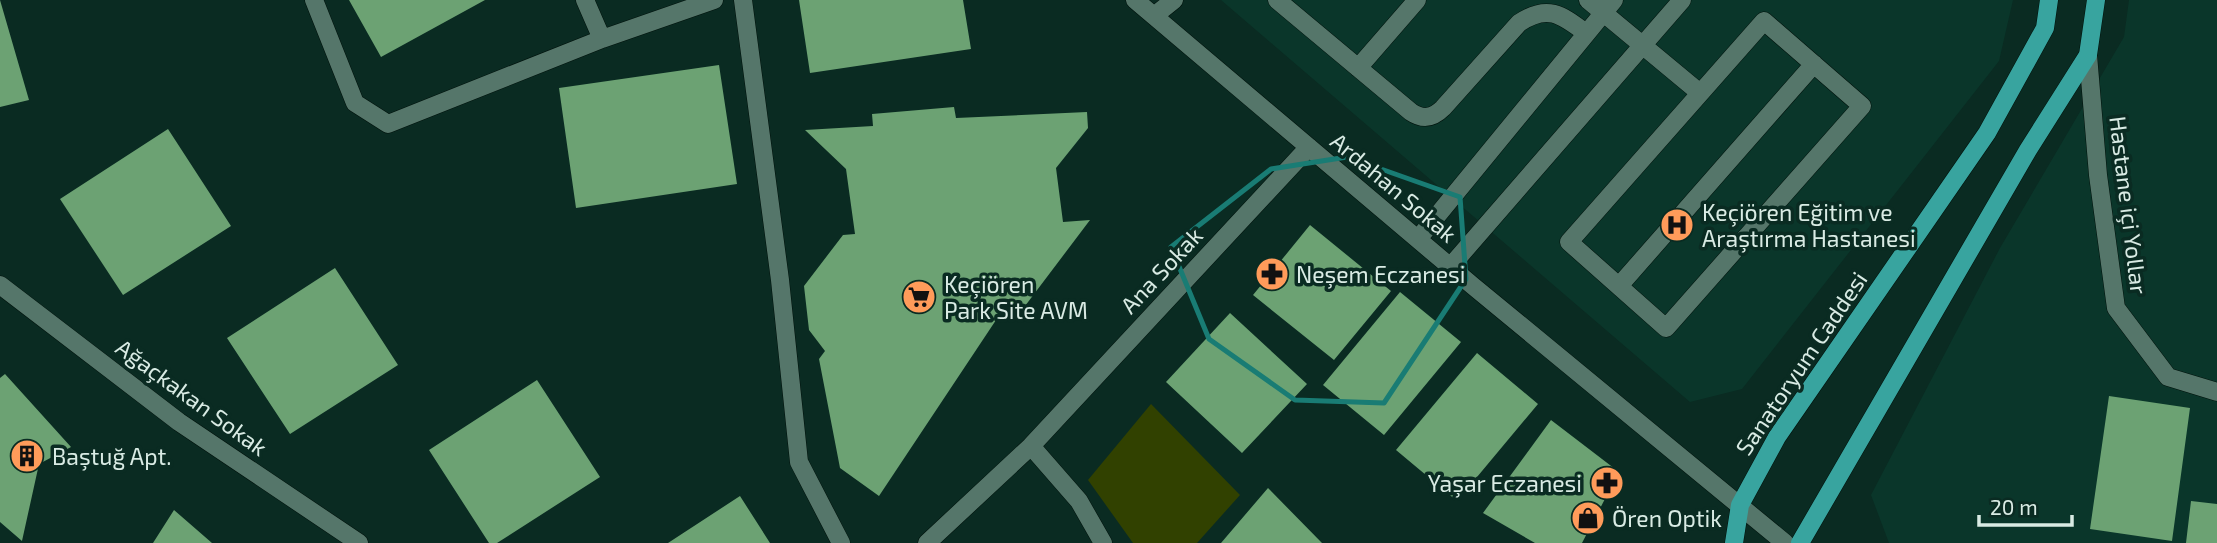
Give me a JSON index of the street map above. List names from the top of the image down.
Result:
{
  "streets": {
    "main road": ["Sanatoryum Caddesi"],
    "street": [
      "Ardahan Sokak",
      "Hastane içi Yollar",
      "Ana Sokak",
      "Ağaçkakan Sokak"
    ]
  },
  "crossings": [
    ["Ardahan Sokak", "Ana Sokak"],
    ["Ardahan Sokak", "Sanatoryum Caddesi"]
  ],
  "places": {
    "hospital": ["Keçiören Eğitim ve Araştırma Hastanesi"],
    "pharmacy": ["Neşem Eczanesi", "Yaşar Eczanesi"],
    "supermarket": ["Keçiören Park Site AVM"],
    "building": ["Baştuğ Apt."],
    "shop": ["Ören Optik"]
  },
  "scale_bar": "20 m"
}
